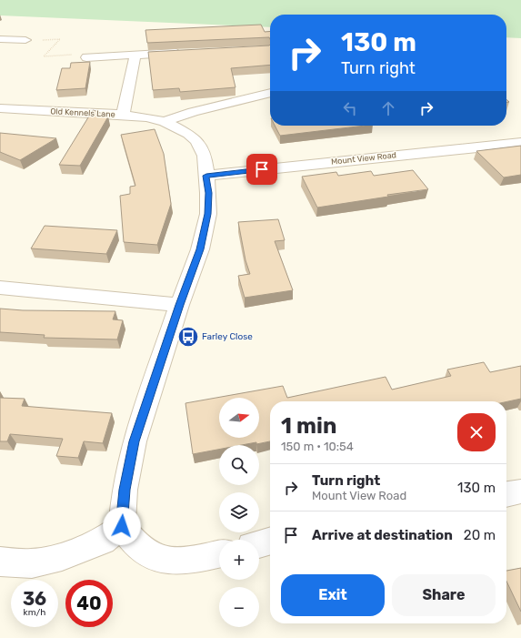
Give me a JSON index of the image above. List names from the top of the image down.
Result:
{
  "streets": {
    "street": ["Old Kennels Lane", "Mount View Road"]
  },
  "crossings": [
    ["Old Kennels Lane", "Mount View Road"]
  ],
  "places": {
    "bus stop": ["Farley Close"]
  },
  "north": "right",
  "page": {
    "turn": ["130 m", "Turn right"],
    "map_buttons": ["+", "−"],
    "heading": ["1 min", "150 m · 10:54"],
    "list": [
      {
        "name": "Turn right",
        "note": "Mount View Road",
        "value": "130 m"
      },
      {
        "name": "Arrive at destination",
        "value": "20 m"
      }
    ],
    "buttons": ["Exit", "Share"],
    "speed": "36 km/h",
    "limit": "40"
  }
}
